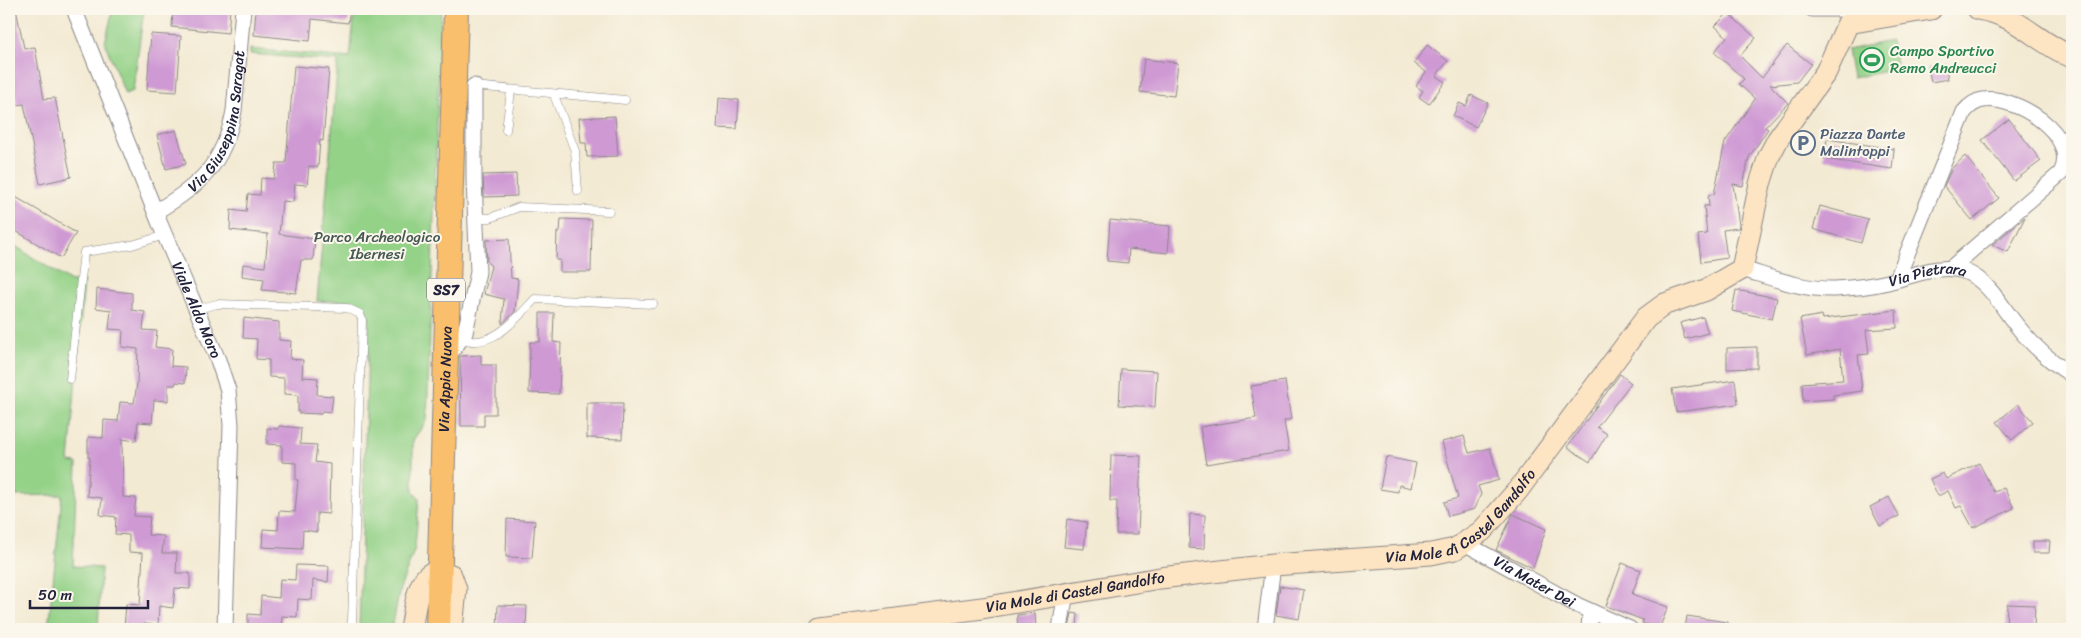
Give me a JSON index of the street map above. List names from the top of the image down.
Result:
{
  "streets": {
    "main road": ["SS7", "Via Appia Nuova"],
    "street": [
      "Via Giuseppina Saragat",
      "Via Pietrara",
      "Viale Aldo Moro",
      "Via Mole di Castel Gandolfo",
      "Via Mater Dei"
    ]
  },
  "crossings": [
    ["Via Giuseppina Saragat", "Viale Aldo Moro"],
    ["Via Pietrara", "Via Mole di Castel Gandolfo"],
    ["Via Mole di Castel Gandolfo", "Via Mater Dei"]
  ],
  "parks": ["Parco Archeologico Ibernesi"],
  "places": {
    "sports": ["Campo Sportivo Remo Andreucci"],
    "parking": ["Piazza Dante Malintoppi"]
  },
  "scale_bar": "50 m"
}
